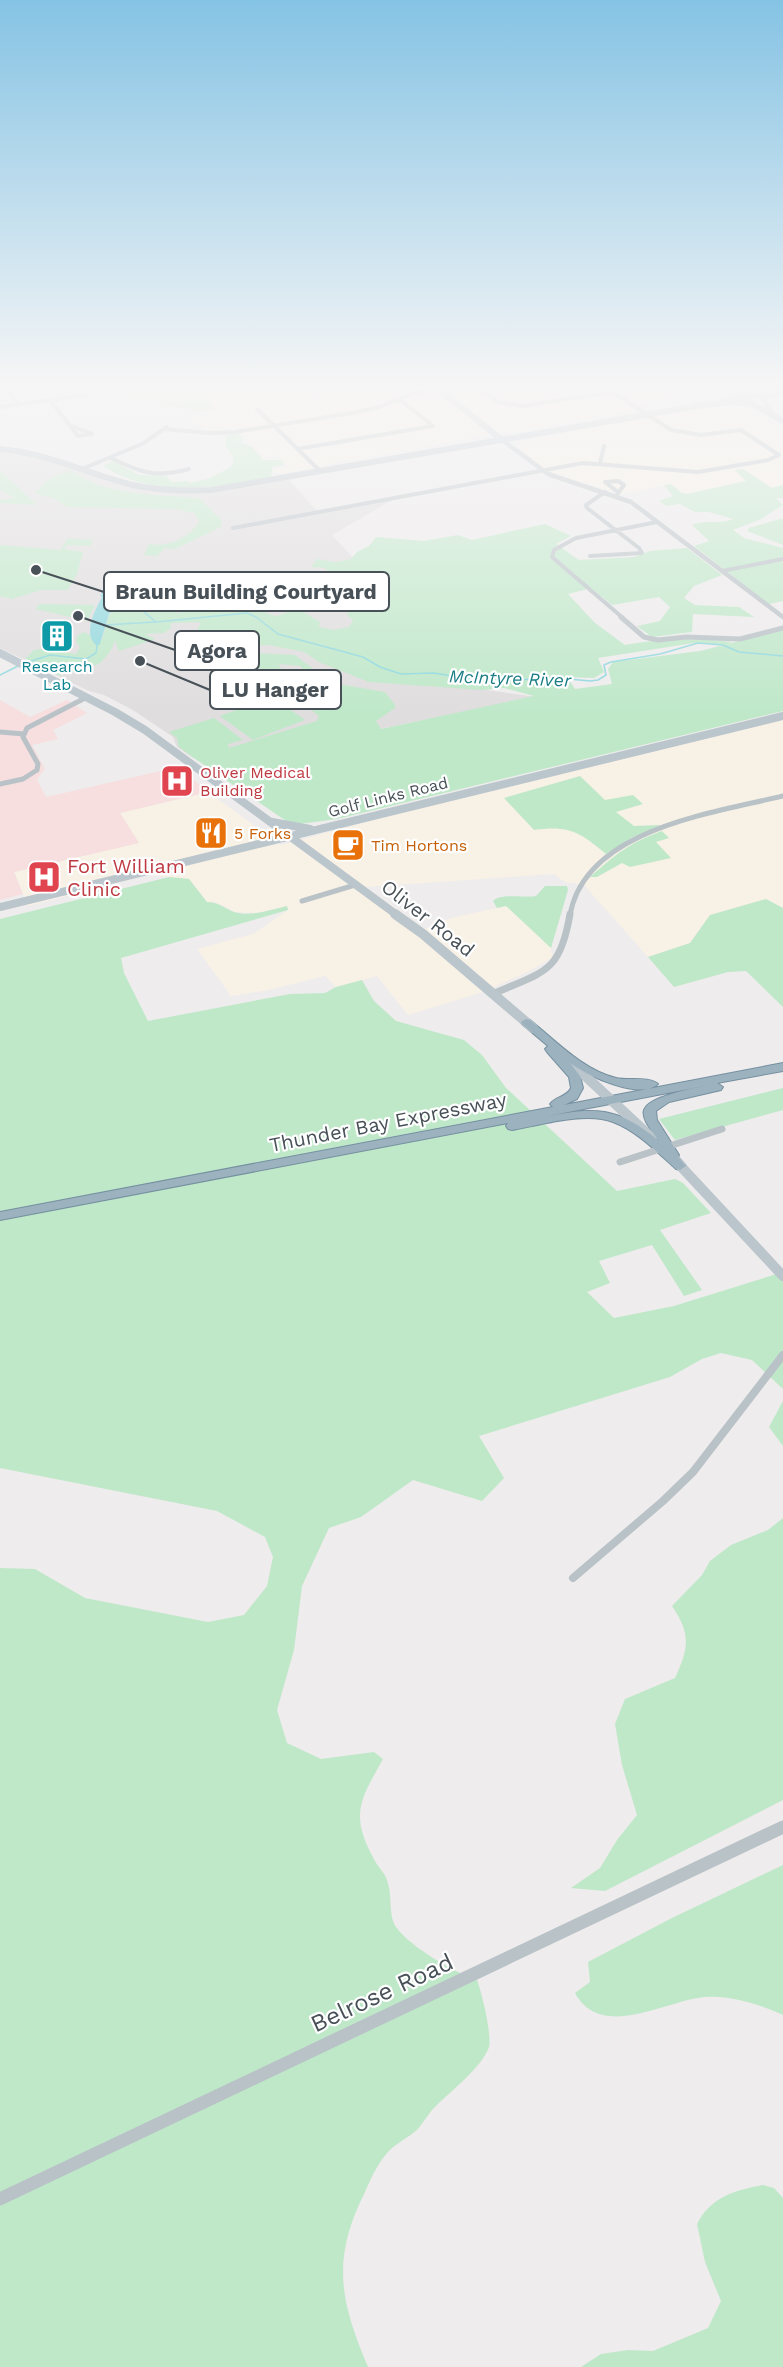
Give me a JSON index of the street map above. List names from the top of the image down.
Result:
{
  "streets": {
    "highway": ["Thunder Bay Expressway"],
    "main road": ["Golf Links Road", "Oliver Road"],
    "street": ["Belrose Road"]
  },
  "crossings": [
    ["Golf Links Road", "Oliver Road"],
    ["Oliver Road", "Thunder Bay Expressway"]
  ],
  "water": ["McIntyre River"],
  "places": {
    "other": ["Braun Building Courtyard", "Agora", "LU Hanger"],
    "building": ["Research Lab"],
    "hospital": ["Oliver Medical Building", "Fort William Clinic"],
    "restaurant": ["5 Forks"],
    "cafe": ["Tim Hortons"]
  }
}
